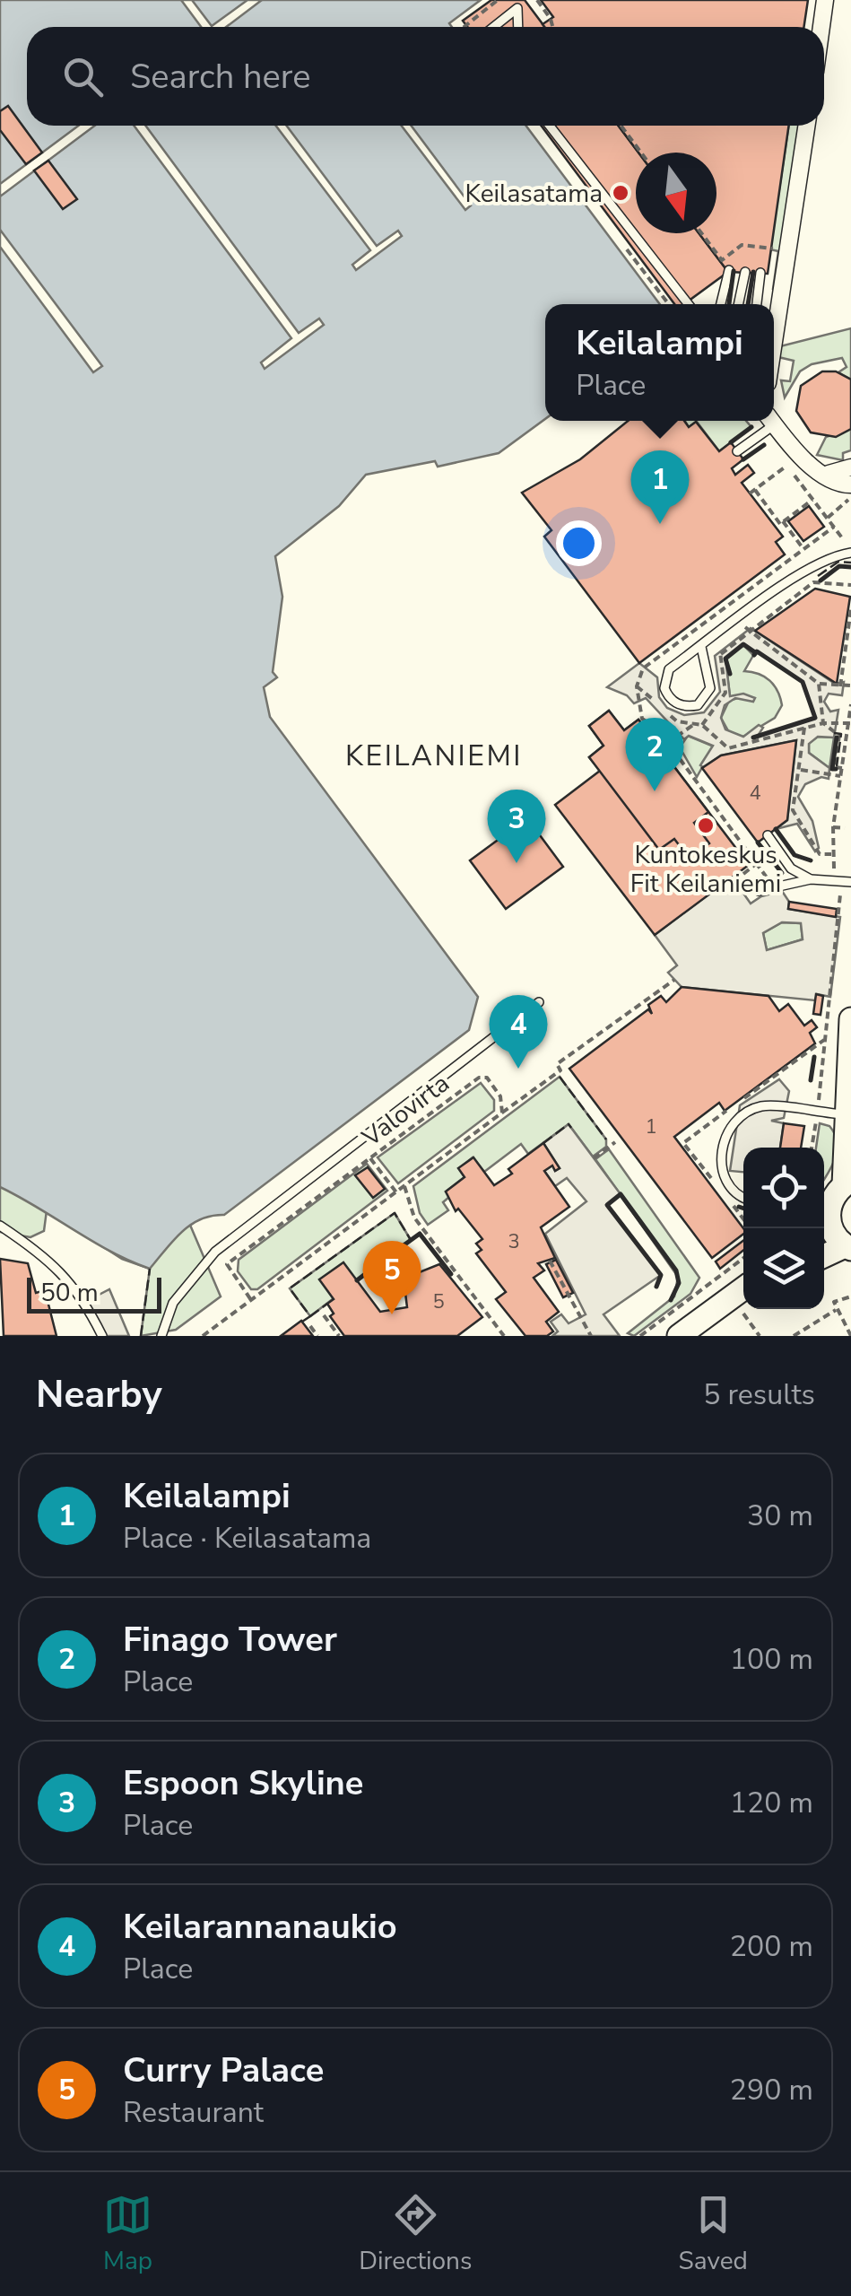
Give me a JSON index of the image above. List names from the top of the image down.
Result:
{
  "streets": {
    "path": ["Valovirta"]
  },
  "districts": ["KEILANIEMI"],
  "places": ["Keilasatama", "Kuntokeskus Fit Keilaniemi"],
  "house_numbers": [
    "4",
    "1",
    "3",
    "5"
  ],
  "scale_bar": "50 m",
  "north": "bottom",
  "page": {
    "search": "Search here",
    "popup": ["Keilalampi", "Place"],
    "pins": [
      "1",
      "2",
      "3",
      "4",
      "5"
    ],
    "scale": "50 m",
    "heading": ["Nearby", "5 results"],
    "list": [
      {
        "mark": "1",
        "name": "Keilalampi",
        "note": "Place · Keilasatama",
        "value": "30 m"
      },
      {
        "mark": "2",
        "name": "Finago Tower",
        "note": "Place",
        "value": "100 m"
      },
      {
        "mark": "3",
        "name": "Espoon Skyline",
        "note": "Place",
        "value": "120 m"
      },
      {
        "mark": "4",
        "name": "Keilarannanaukio",
        "note": "Place",
        "value": "200 m"
      },
      {
        "mark": "5",
        "name": "Curry Palace",
        "note": "Restaurant",
        "value": "290 m"
      }
    ],
    "nav": ["Map", "Directions", "Saved"]
  }
}
